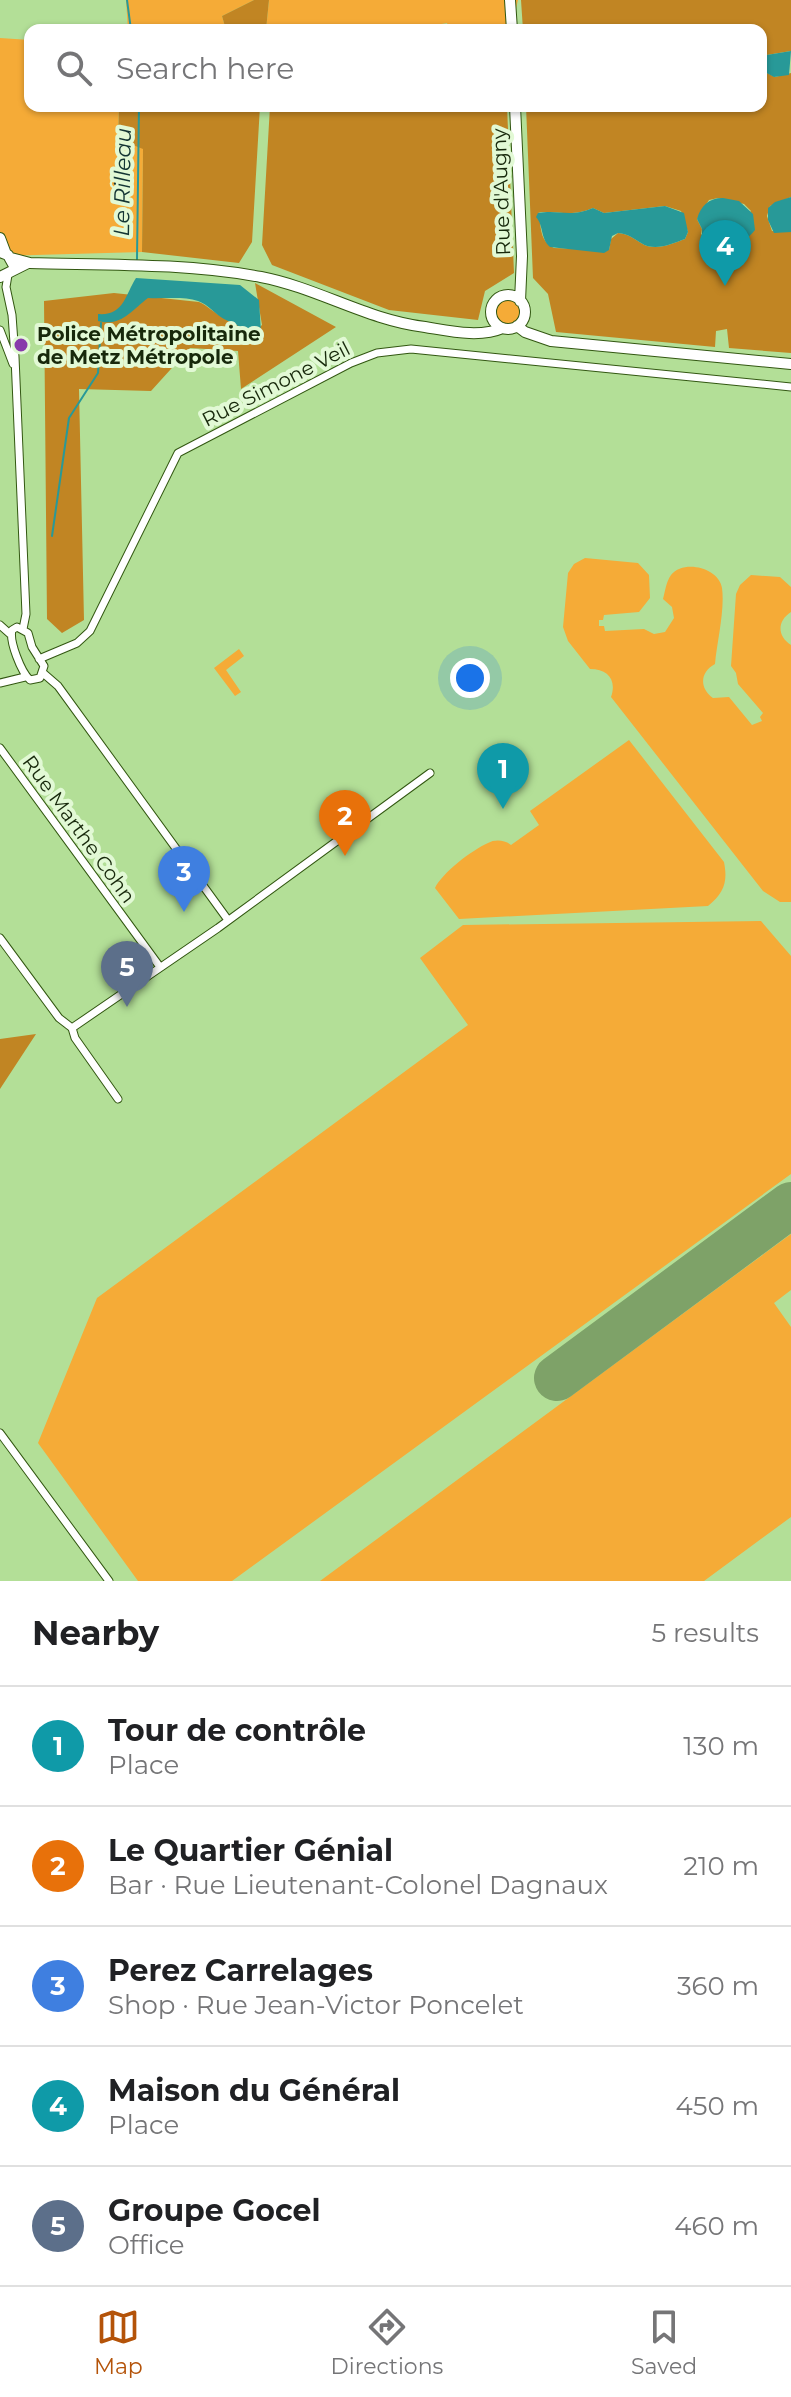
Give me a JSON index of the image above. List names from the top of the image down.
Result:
{
  "streets": {
    "main road": ["Rue d'Augny"],
    "street": ["Rue Simone Veil", "Rue Marthe Cohn"]
  },
  "water": ["Le Rilleau"],
  "places": ["Police Métropolitaine de Metz Métropole"],
  "page": {
    "search": "Search here",
    "pins": [
      "4",
      "1",
      "2",
      "3",
      "5"
    ],
    "heading": ["Nearby", "5 results"],
    "list": [
      {
        "mark": "1",
        "name": "Tour de contrôle",
        "note": "Place",
        "value": "130 m"
      },
      {
        "mark": "2",
        "name": "Le Quartier Génial",
        "note": "Bar · Rue Lieutenant-Colonel Dagnaux",
        "value": "210 m"
      },
      {
        "mark": "3",
        "name": "Perez Carrelages",
        "note": "Shop · Rue Jean-Victor Poncelet",
        "value": "360 m"
      },
      {
        "mark": "4",
        "name": "Maison du Général",
        "note": "Place",
        "value": "450 m"
      },
      {
        "mark": "5",
        "name": "Groupe Gocel",
        "note": "Office",
        "value": "460 m"
      }
    ],
    "nav": ["Map", "Directions", "Saved"]
  }
}
